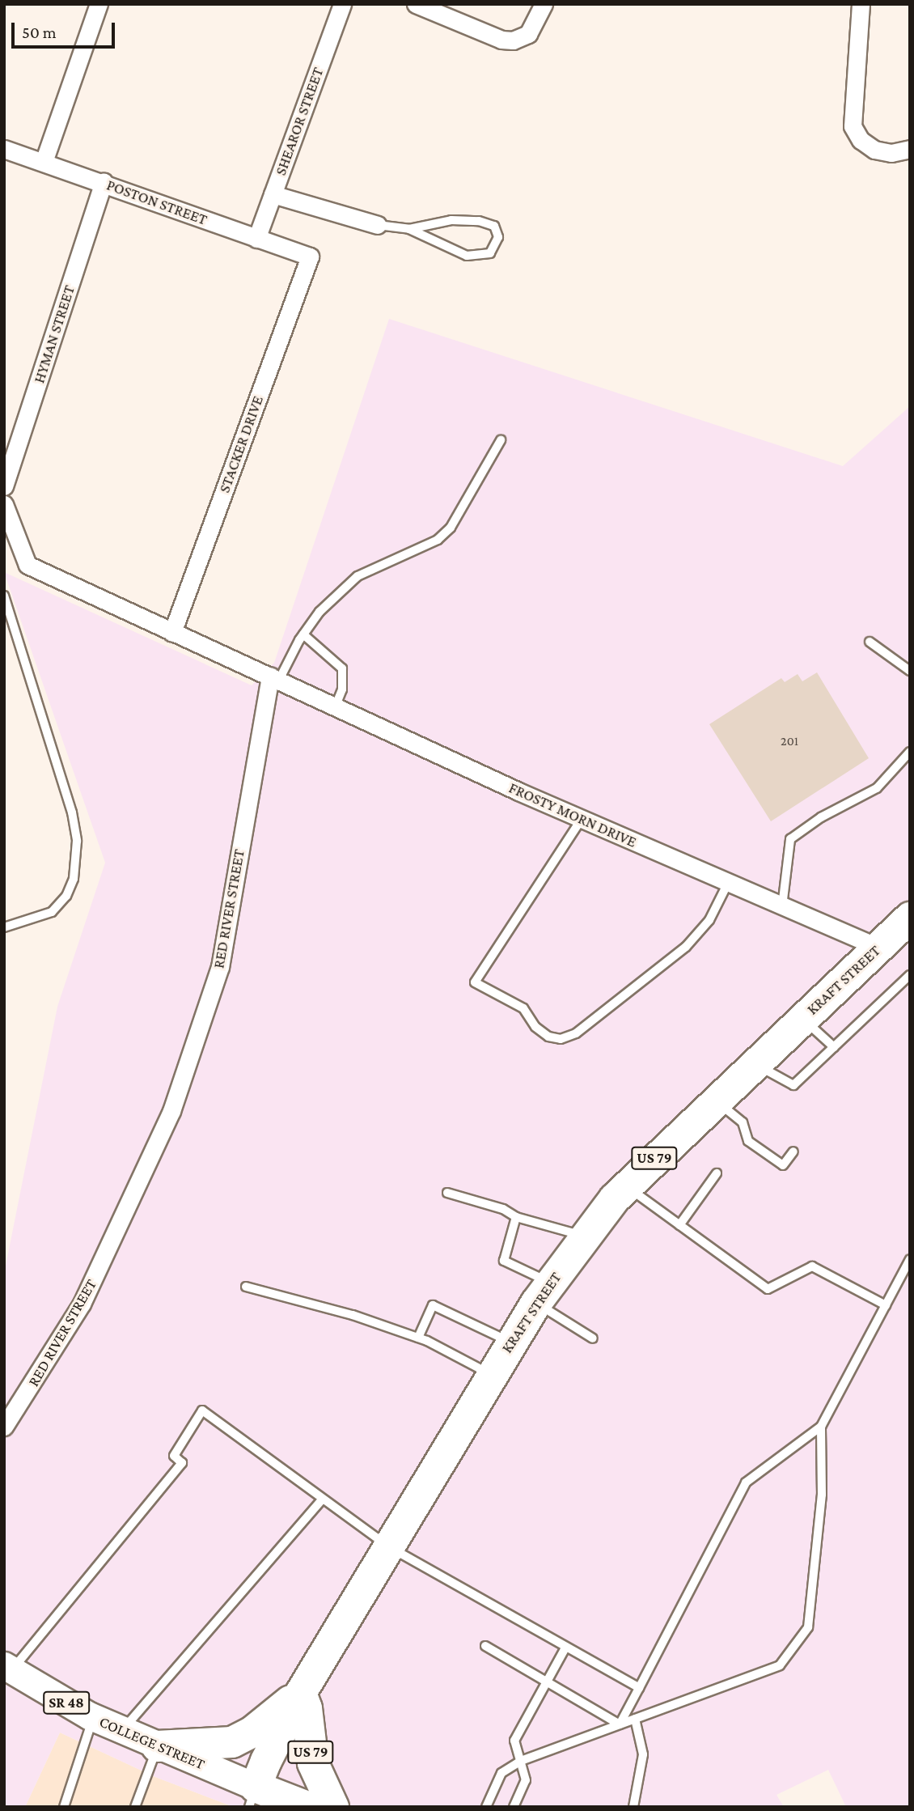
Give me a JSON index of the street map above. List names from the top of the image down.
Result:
{
  "streets": {
    "highway": ["KRAFT STREET", "US 79", "COLLEGE STREET"],
    "main road": ["SR 48"],
    "street": [
      "SHEAROR STREET",
      "POSTON STREET",
      "HYMAN STREET",
      "STACKER DRIVE",
      "FROSTY MORN DRIVE",
      "RED RIVER STREET"
    ]
  },
  "crossings": [
    ["SHEAROR STREET", "POSTON STREET"],
    ["POSTON STREET", "HYMAN STREET"],
    ["POSTON STREET", "STACKER DRIVE"],
    ["FROSTY MORN DRIVE", "RED RIVER STREET"],
    ["FROSTY MORN DRIVE", "KRAFT STREET"],
    ["KRAFT STREET", "US 79"],
    ["KRAFT STREET", "COLLEGE STREET"]
  ],
  "house_numbers": ["201"],
  "scale_bar": "50 m"
}
